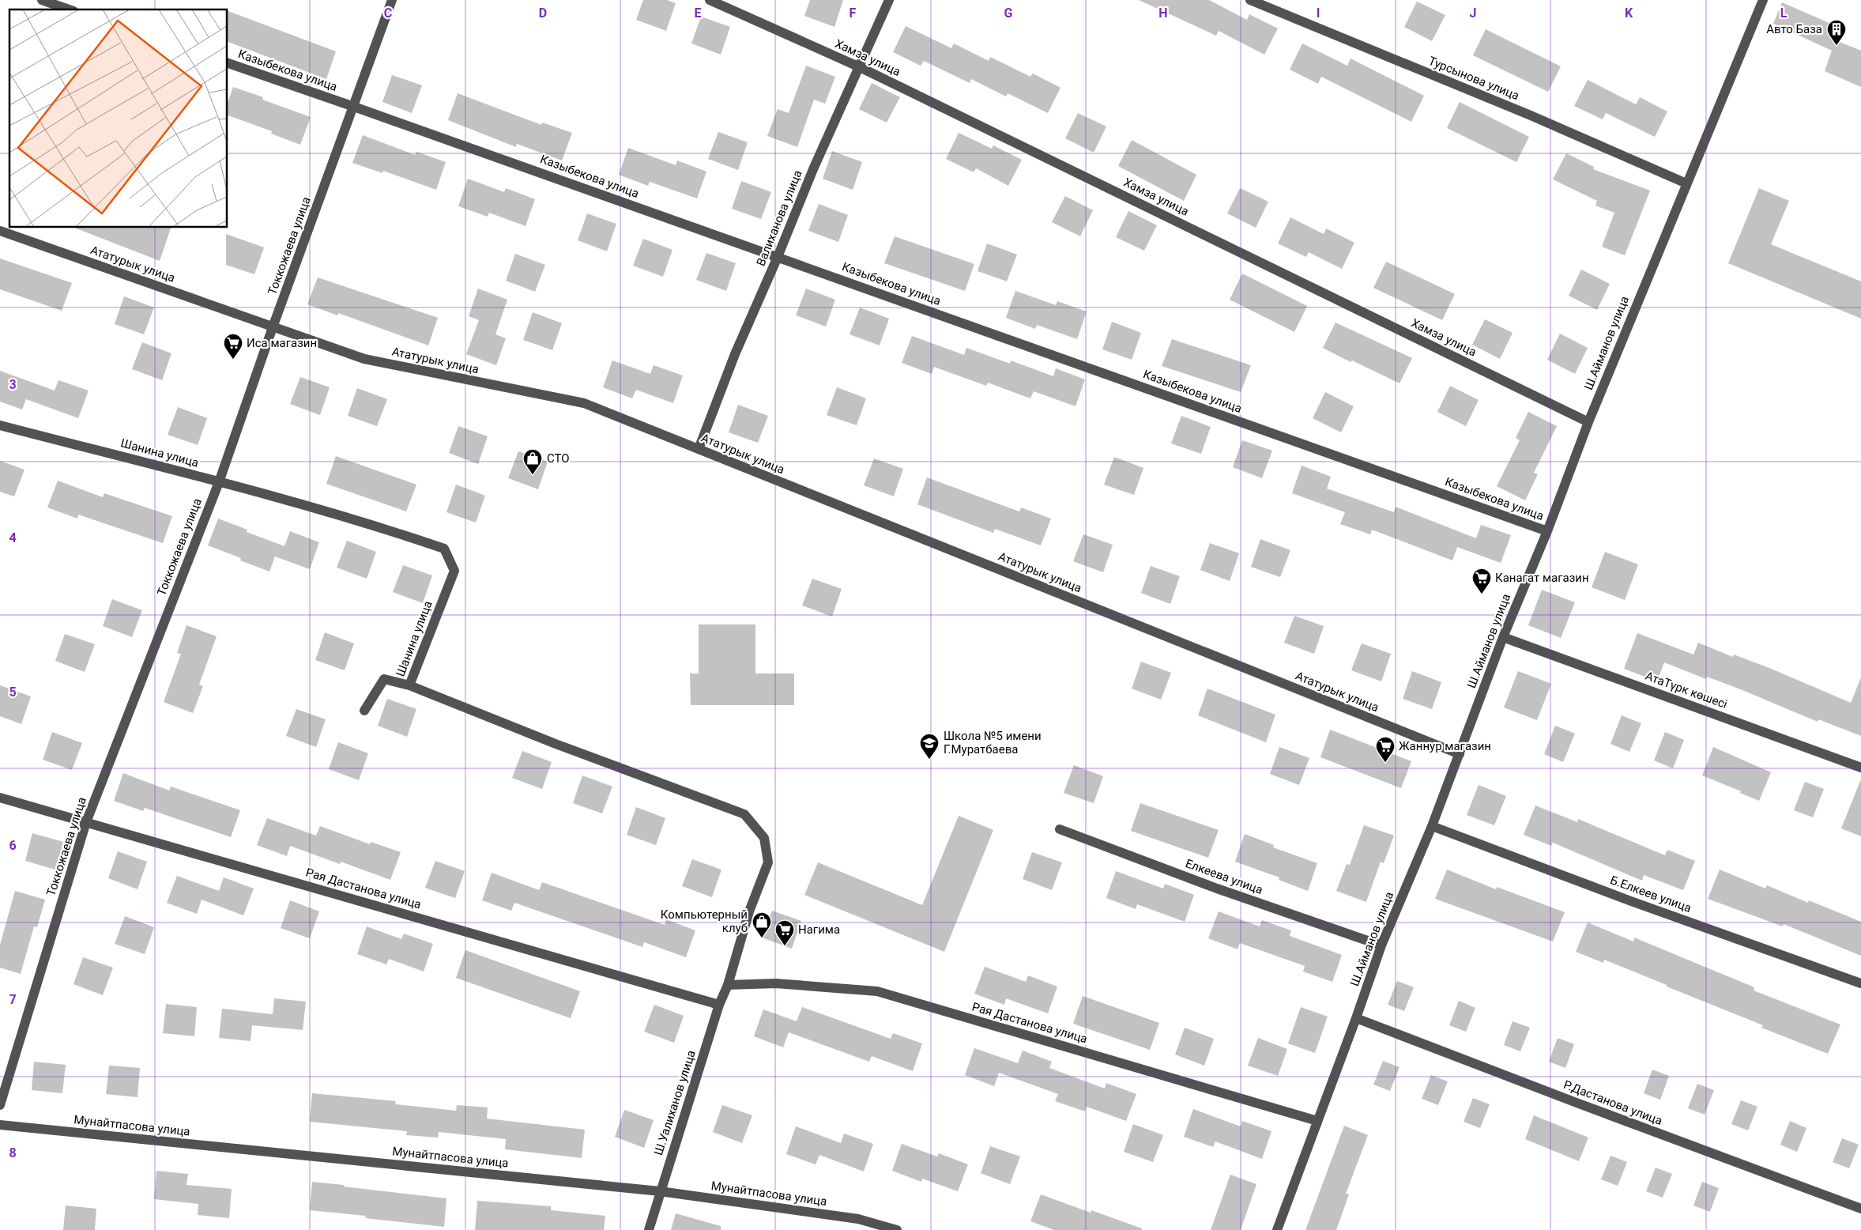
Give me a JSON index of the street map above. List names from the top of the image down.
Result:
{
  "streets": {
    "street": [
      "Хамза улица",
      "Казыбекова улица",
      "Турсынова улица",
      "Валиханова улица",
      "Токкожаева улица",
      "Ататурык улица",
      "Ш.Айманов улица",
      "Шанина улица",
      "АтаТүрк көшесі",
      "Елкеева улица",
      "Рая Дастанова улица",
      "Б.Елкеев улица",
      "Ш.Уалиханов улица",
      "Р.Дастанова улица",
      "Мунайтпасова улица"
    ]
  },
  "crossings": [
    ["Хамза улица", "Валиханова улица"],
    ["Хамза улица", "Ш.Айманов улица"],
    ["Казыбекова улица", "Валиханова улица"],
    ["Казыбекова улица", "Токкожаева улица"],
    ["Казыбекова улица", "Ш.Айманов улица"],
    ["Турсынова улица", "Ш.Айманов улица"],
    ["Валиханова улица", "Ататурык улица"],
    ["Токкожаева улица", "Ататурык улица"],
    ["Токкожаева улица", "Шанина улица"],
    ["Токкожаева улица", "Рая Дастанова улица"],
    ["Ататурык улица", "Ш.Айманов улица"],
    ["Ш.Айманов улица", "АтаТүрк көшесі"],
    ["Ш.Айманов улица", "Елкеева улица"],
    ["Ш.Айманов улица", "Рая Дастанова улица"],
    ["Ш.Айманов улица", "Б.Елкеев улица"],
    ["Ш.Айманов улица", "Р.Дастанова улица"],
    ["Шанина улица", "Рая Дастанова улица"],
    ["Шанина улица", "Ш.Уалиханов улица"],
    ["Рая Дастанова улица", "Ш.Уалиханов улица"],
    ["Ш.Уалиханов улица", "Мунайтпасова улица"]
  ],
  "places": {
    "building": ["Авто База"],
    "supermarket": [
      "Иса магазин",
      "Канагат магазин",
      "Жаннур магазин",
      "Нагима"
    ],
    "shop": ["СТО", "Компьютерный клуб"],
    "school or university": ["Школа №5 имени Г.Муратбаева"]
  },
  "grid": {
    "columns": [
      "C",
      "D",
      "E",
      "F",
      "G",
      "H",
      "I",
      "J",
      "K",
      "L"
    ],
    "rows": [
      "3",
      "4",
      "5",
      "6",
      "7",
      "8"
    ]
  }
}
